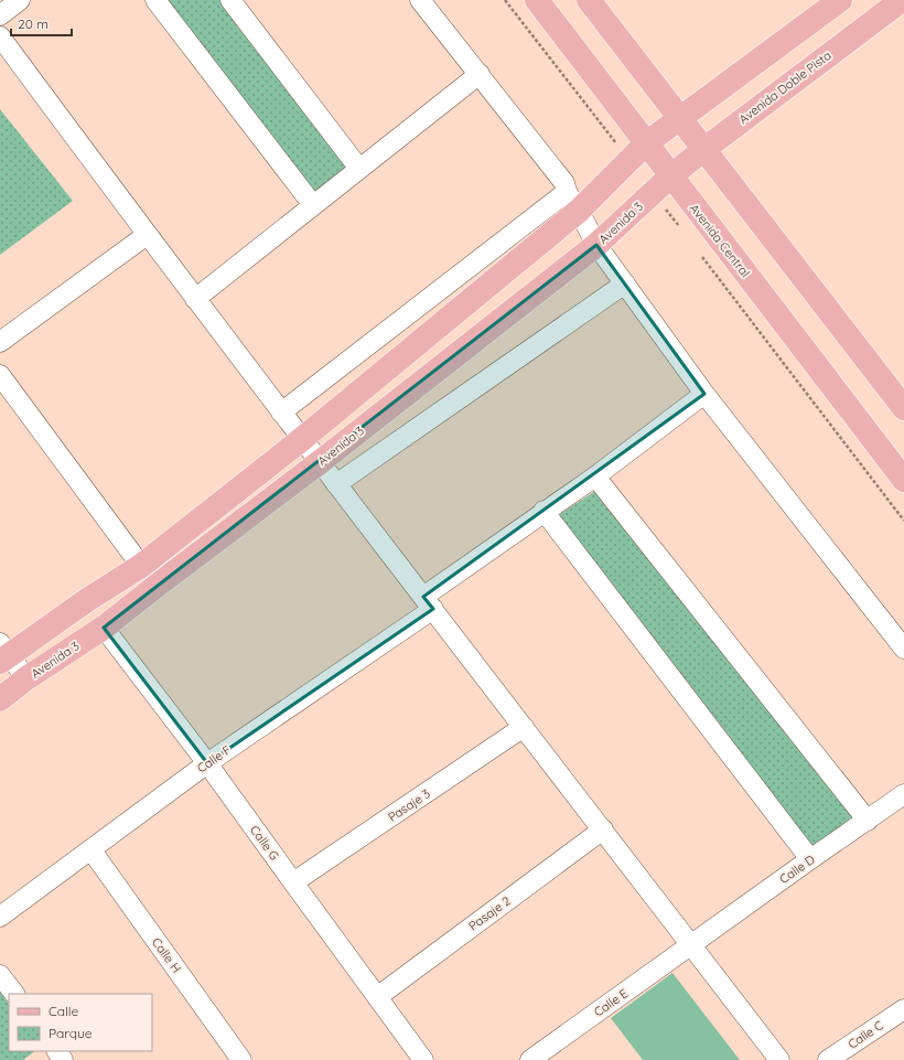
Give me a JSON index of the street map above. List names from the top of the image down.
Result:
{
  "streets": {
    "main road": ["Avenida Doble Pista", "Avenida 3", "Avenida Central"],
    "street": [
      "Calle F",
      "Pasaje 3",
      "Calle G",
      "Calle D",
      "Pasaje 2",
      "Calle H",
      "Calle E",
      "Calle C"
    ]
  },
  "crossings": [
    ["Avenida Doble Pista", "Avenida 3"],
    ["Avenida Doble Pista", "Avenida Central"],
    ["Avenida 3", "Avenida Central"],
    ["Avenida 3", "Calle G"],
    ["Calle F", "Calle G"],
    ["Calle F", "Calle H"],
    ["Pasaje 3", "Calle G"],
    ["Calle G", "Pasaje 2"],
    ["Calle D", "Calle E"]
  ],
  "legend": ["Calle", "Parque"],
  "scale_bar": "20 m"
}
